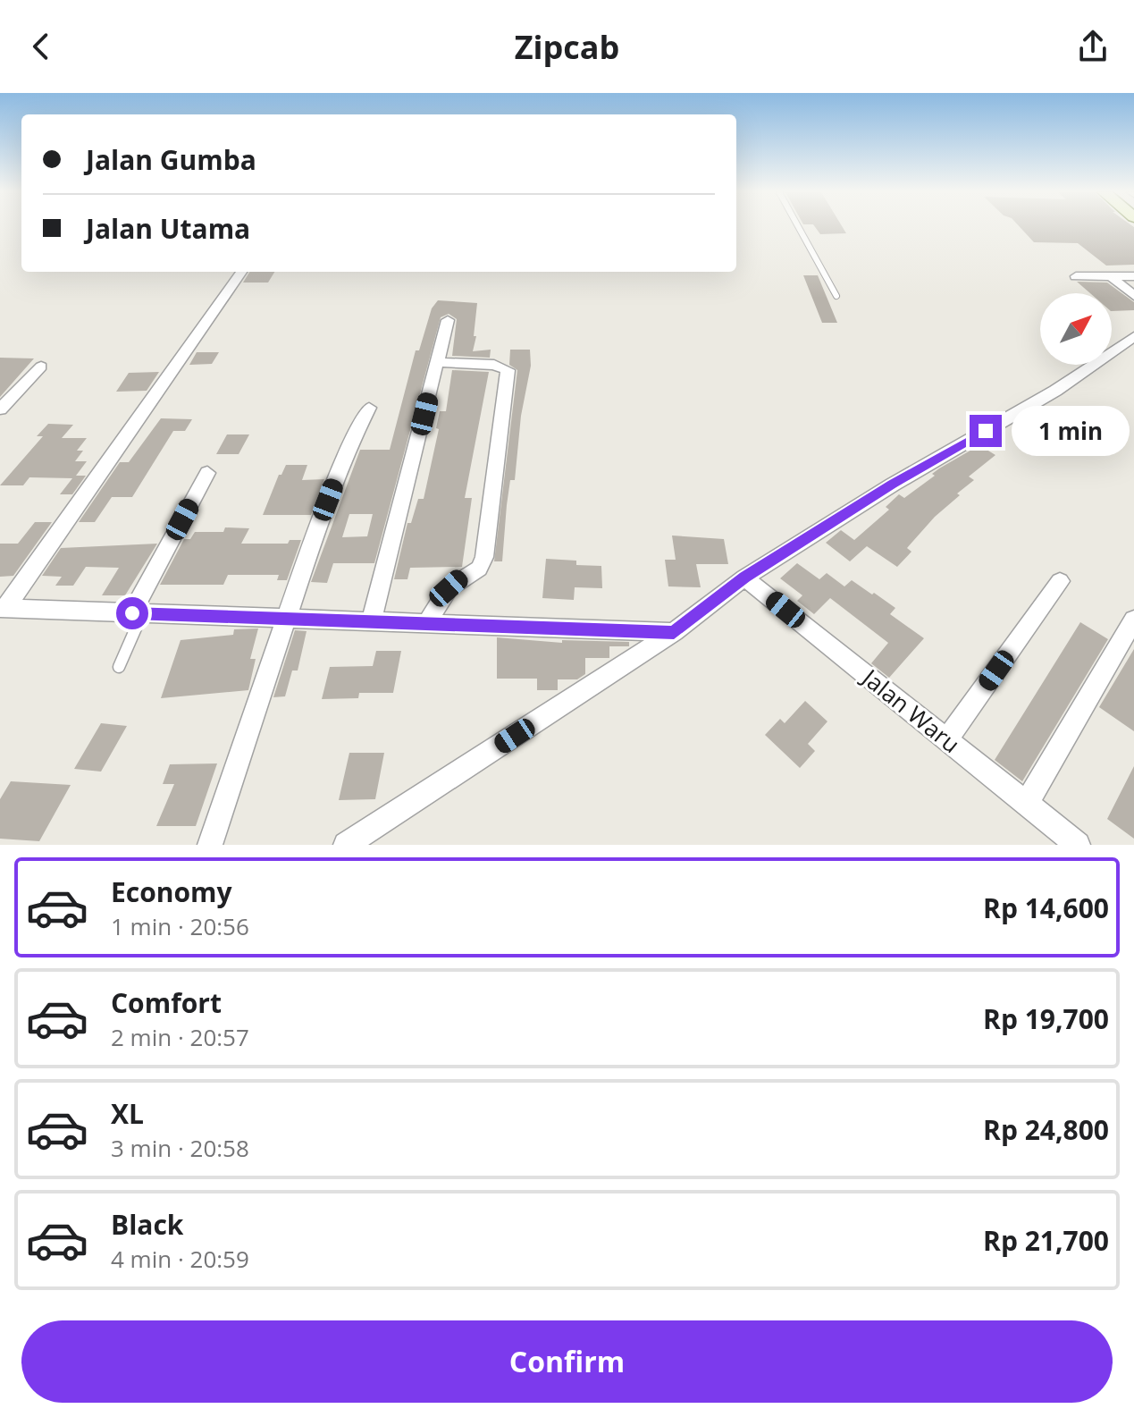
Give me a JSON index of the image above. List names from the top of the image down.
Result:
{
  "streets": {
    "street": ["Jalan Waru"]
  },
  "north": "top right",
  "page": {
    "header": "Zipcab",
    "banner": ["Jalan Gumba", "Jalan Utama"],
    "bubble": "1 min",
    "list": [
      {
        "name": "Economy",
        "note": "1 min · 20:56",
        "value": "Rp 14,600"
      },
      {
        "name": "Comfort",
        "note": "2 min · 20:57",
        "value": "Rp 19,700"
      },
      {
        "name": "XL",
        "note": "3 min · 20:58",
        "value": "Rp 24,800"
      },
      {
        "name": "Black",
        "note": "4 min · 20:59",
        "value": "Rp 21,700"
      }
    ],
    "buttons": "Confirm"
  }
}
